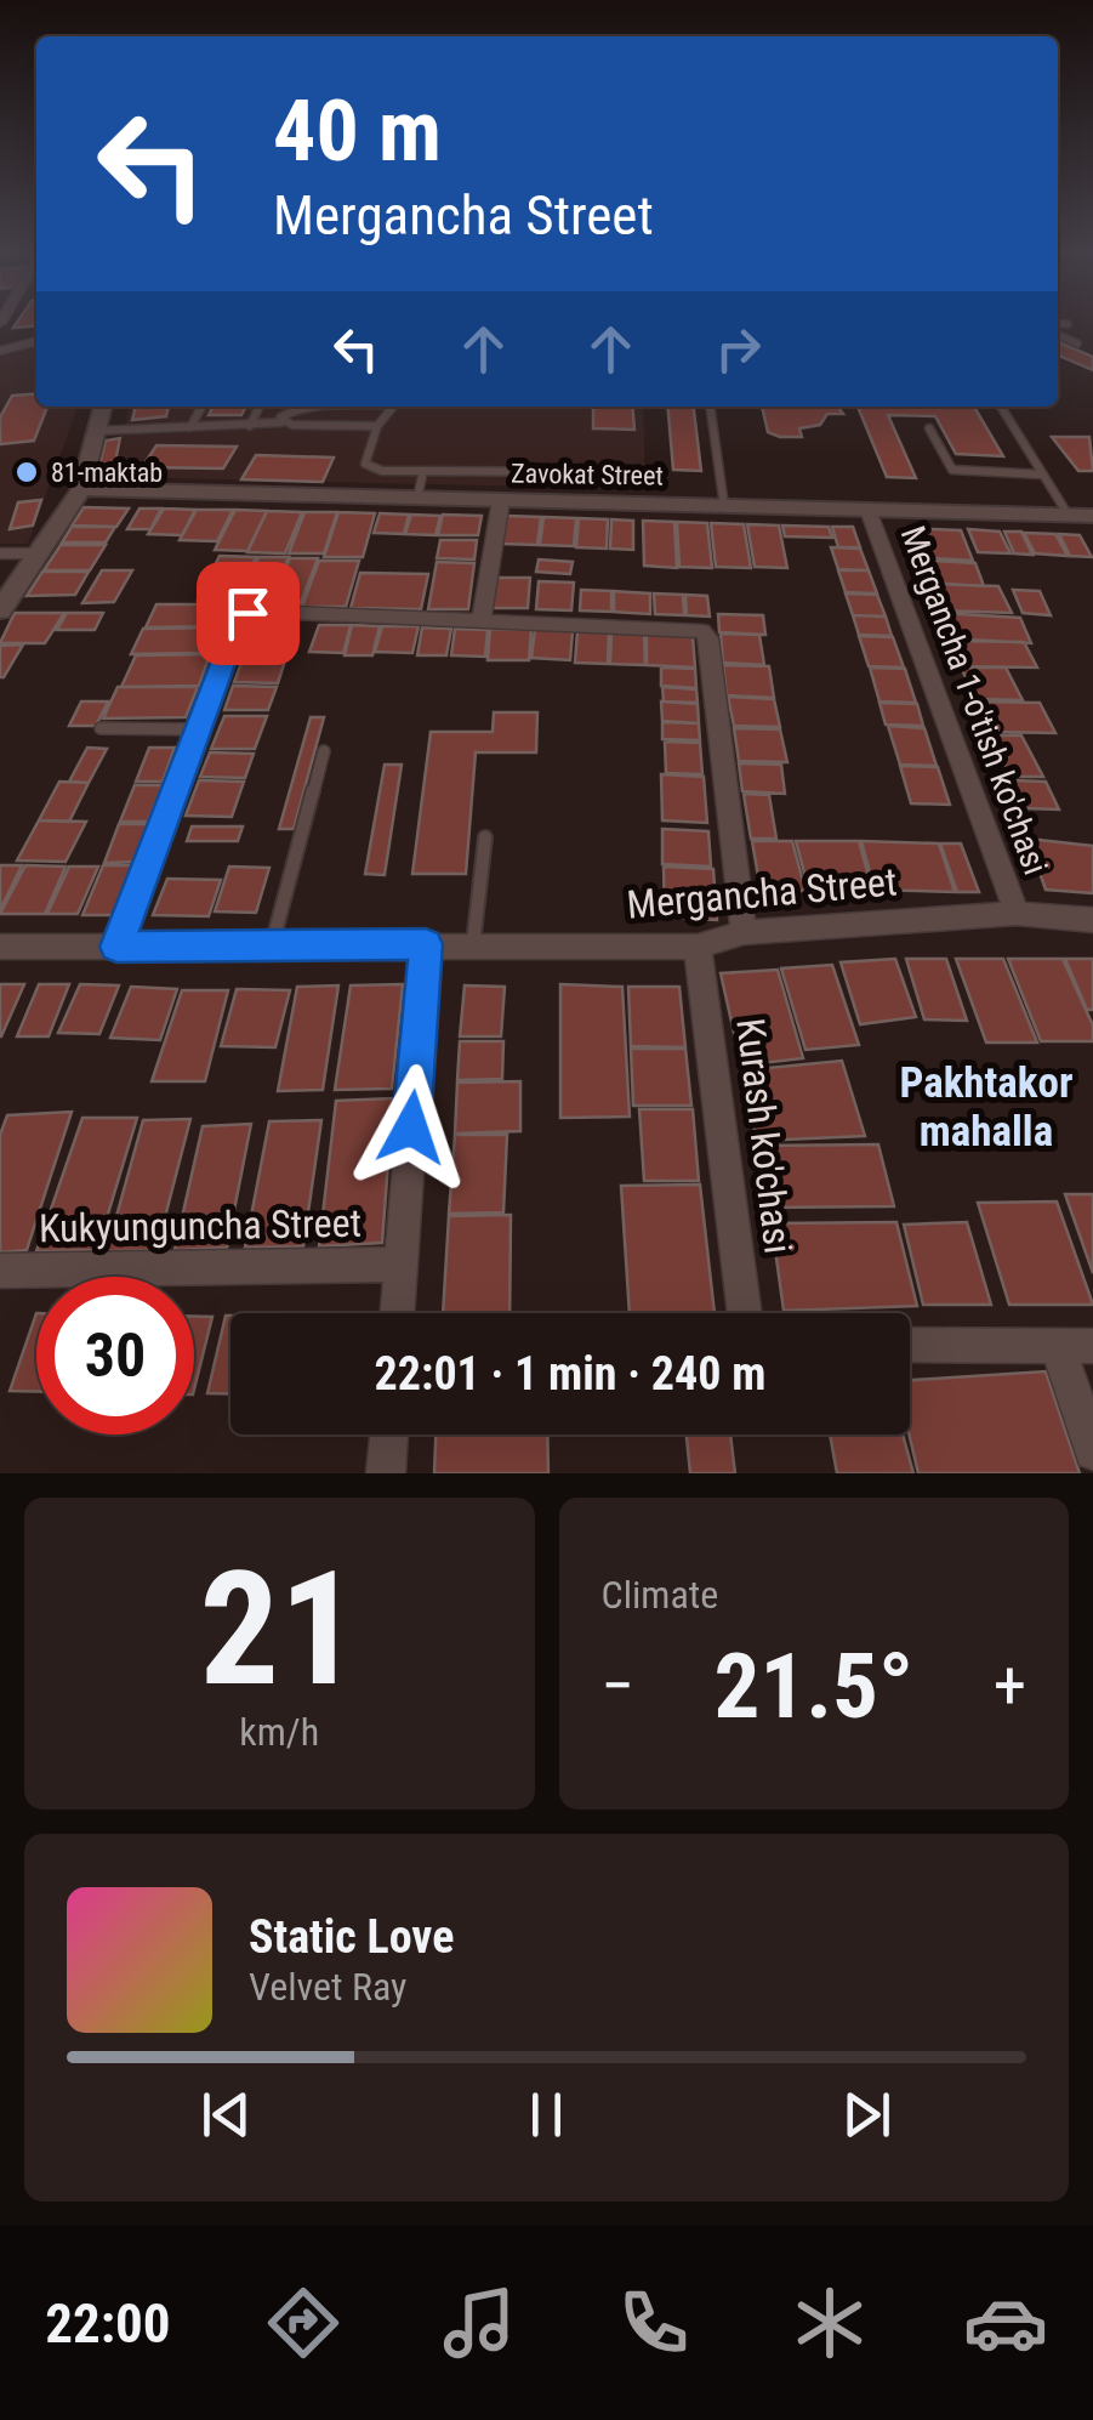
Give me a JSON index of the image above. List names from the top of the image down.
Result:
{
  "streets": {
    "street": [
      "Zavokat Street",
      "Mergancha 1-o'tish ko'chasi",
      "Mergancha Street",
      "Kurash ko'chasi",
      "Kukyunguncha Street"
    ]
  },
  "crossings": [
    ["Zavokat Street", "Mergancha 1-o'tish ko'chasi"],
    ["Mergancha 1-o'tish ko'chasi", "Mergancha Street"],
    ["Mergancha Street", "Kurash ko'chasi"]
  ],
  "districts": ["Pakhtakor mahalla"],
  "places": ["81-maktab"],
  "page": {
    "turn": ["40 m", "Mergancha Street"],
    "limit": "30",
    "trip": "22:01 · 1 min · 240 m",
    "tile": [
      ["21", "km/h"],
      "Climate"
    ],
    "heat": ["−", "21.5°", "+"],
    "song": ["Static Love", "Velvet Ray"],
    "tabs": "22:00"
  }
}
